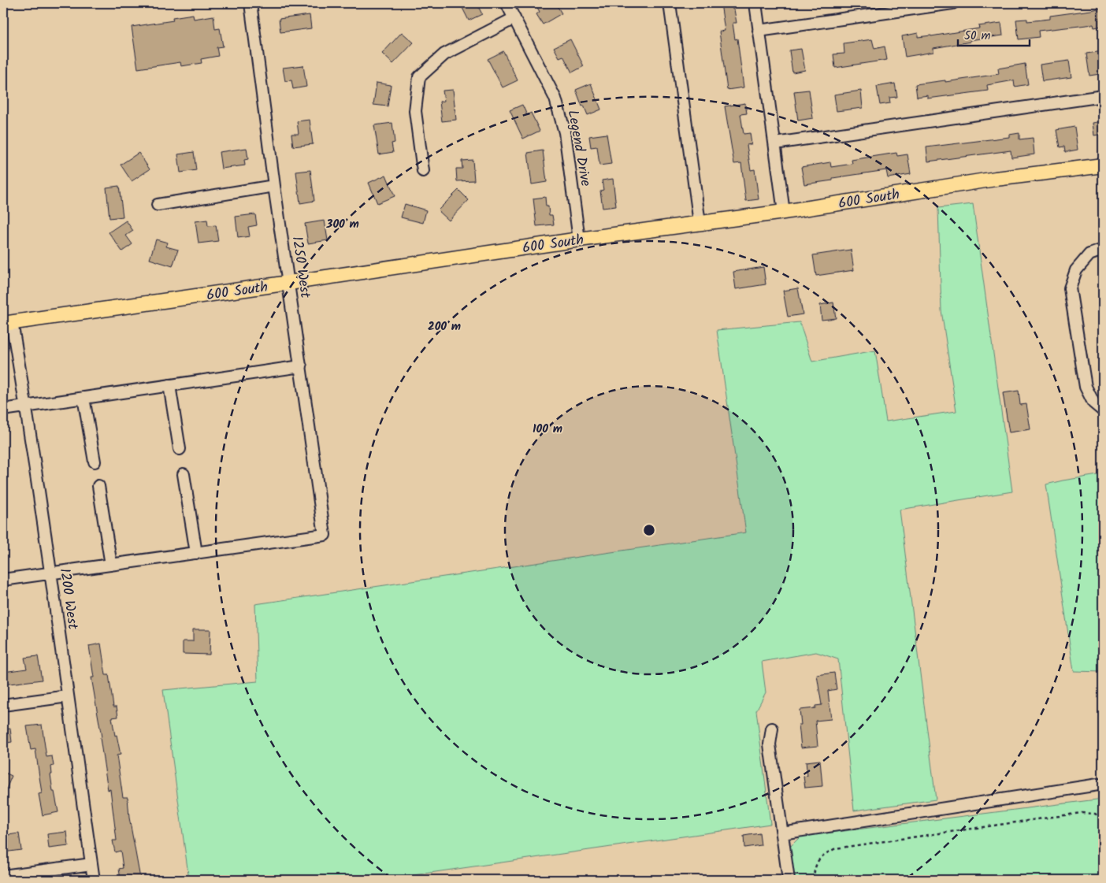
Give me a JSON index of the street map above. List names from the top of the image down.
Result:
{
  "streets": {
    "main road": ["600 South"],
    "street": ["Legend Drive", "1250 West", "1200 West"]
  },
  "crossings": [
    ["Legend Drive", "600 South"],
    ["600 South", "1250 West"],
    ["600 South", "1200 West"]
  ],
  "scale_bar": "50 m",
  "rings": ["300 m", "200 m", "100 m"]
}
